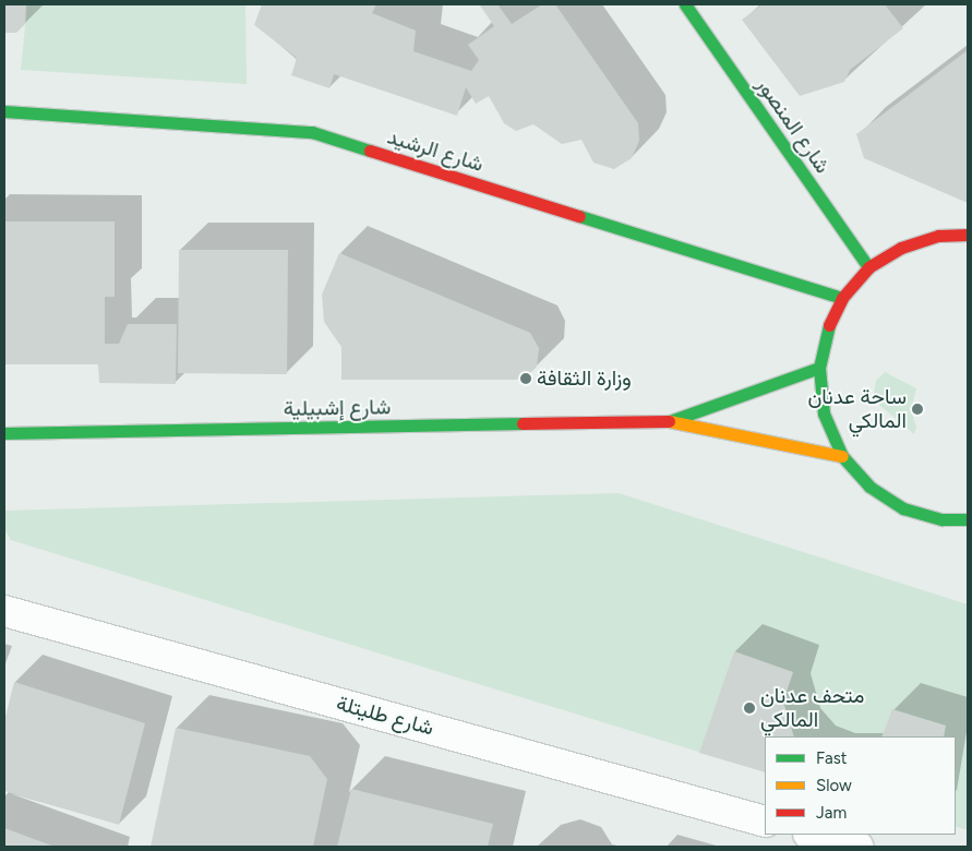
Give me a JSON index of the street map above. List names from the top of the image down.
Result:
{
  "streets": {
    "main road": ["شارع المنصور", "شارع الرشيد", "شارع إشبيلية"],
    "street": ["شارع طليتلة"]
  },
  "places": ["وزارة الثقافة", "ساحة عدنان المالكي", "متحف عدنان المالكي"],
  "legend": ["Fast", "Slow", "Jam"]
}
